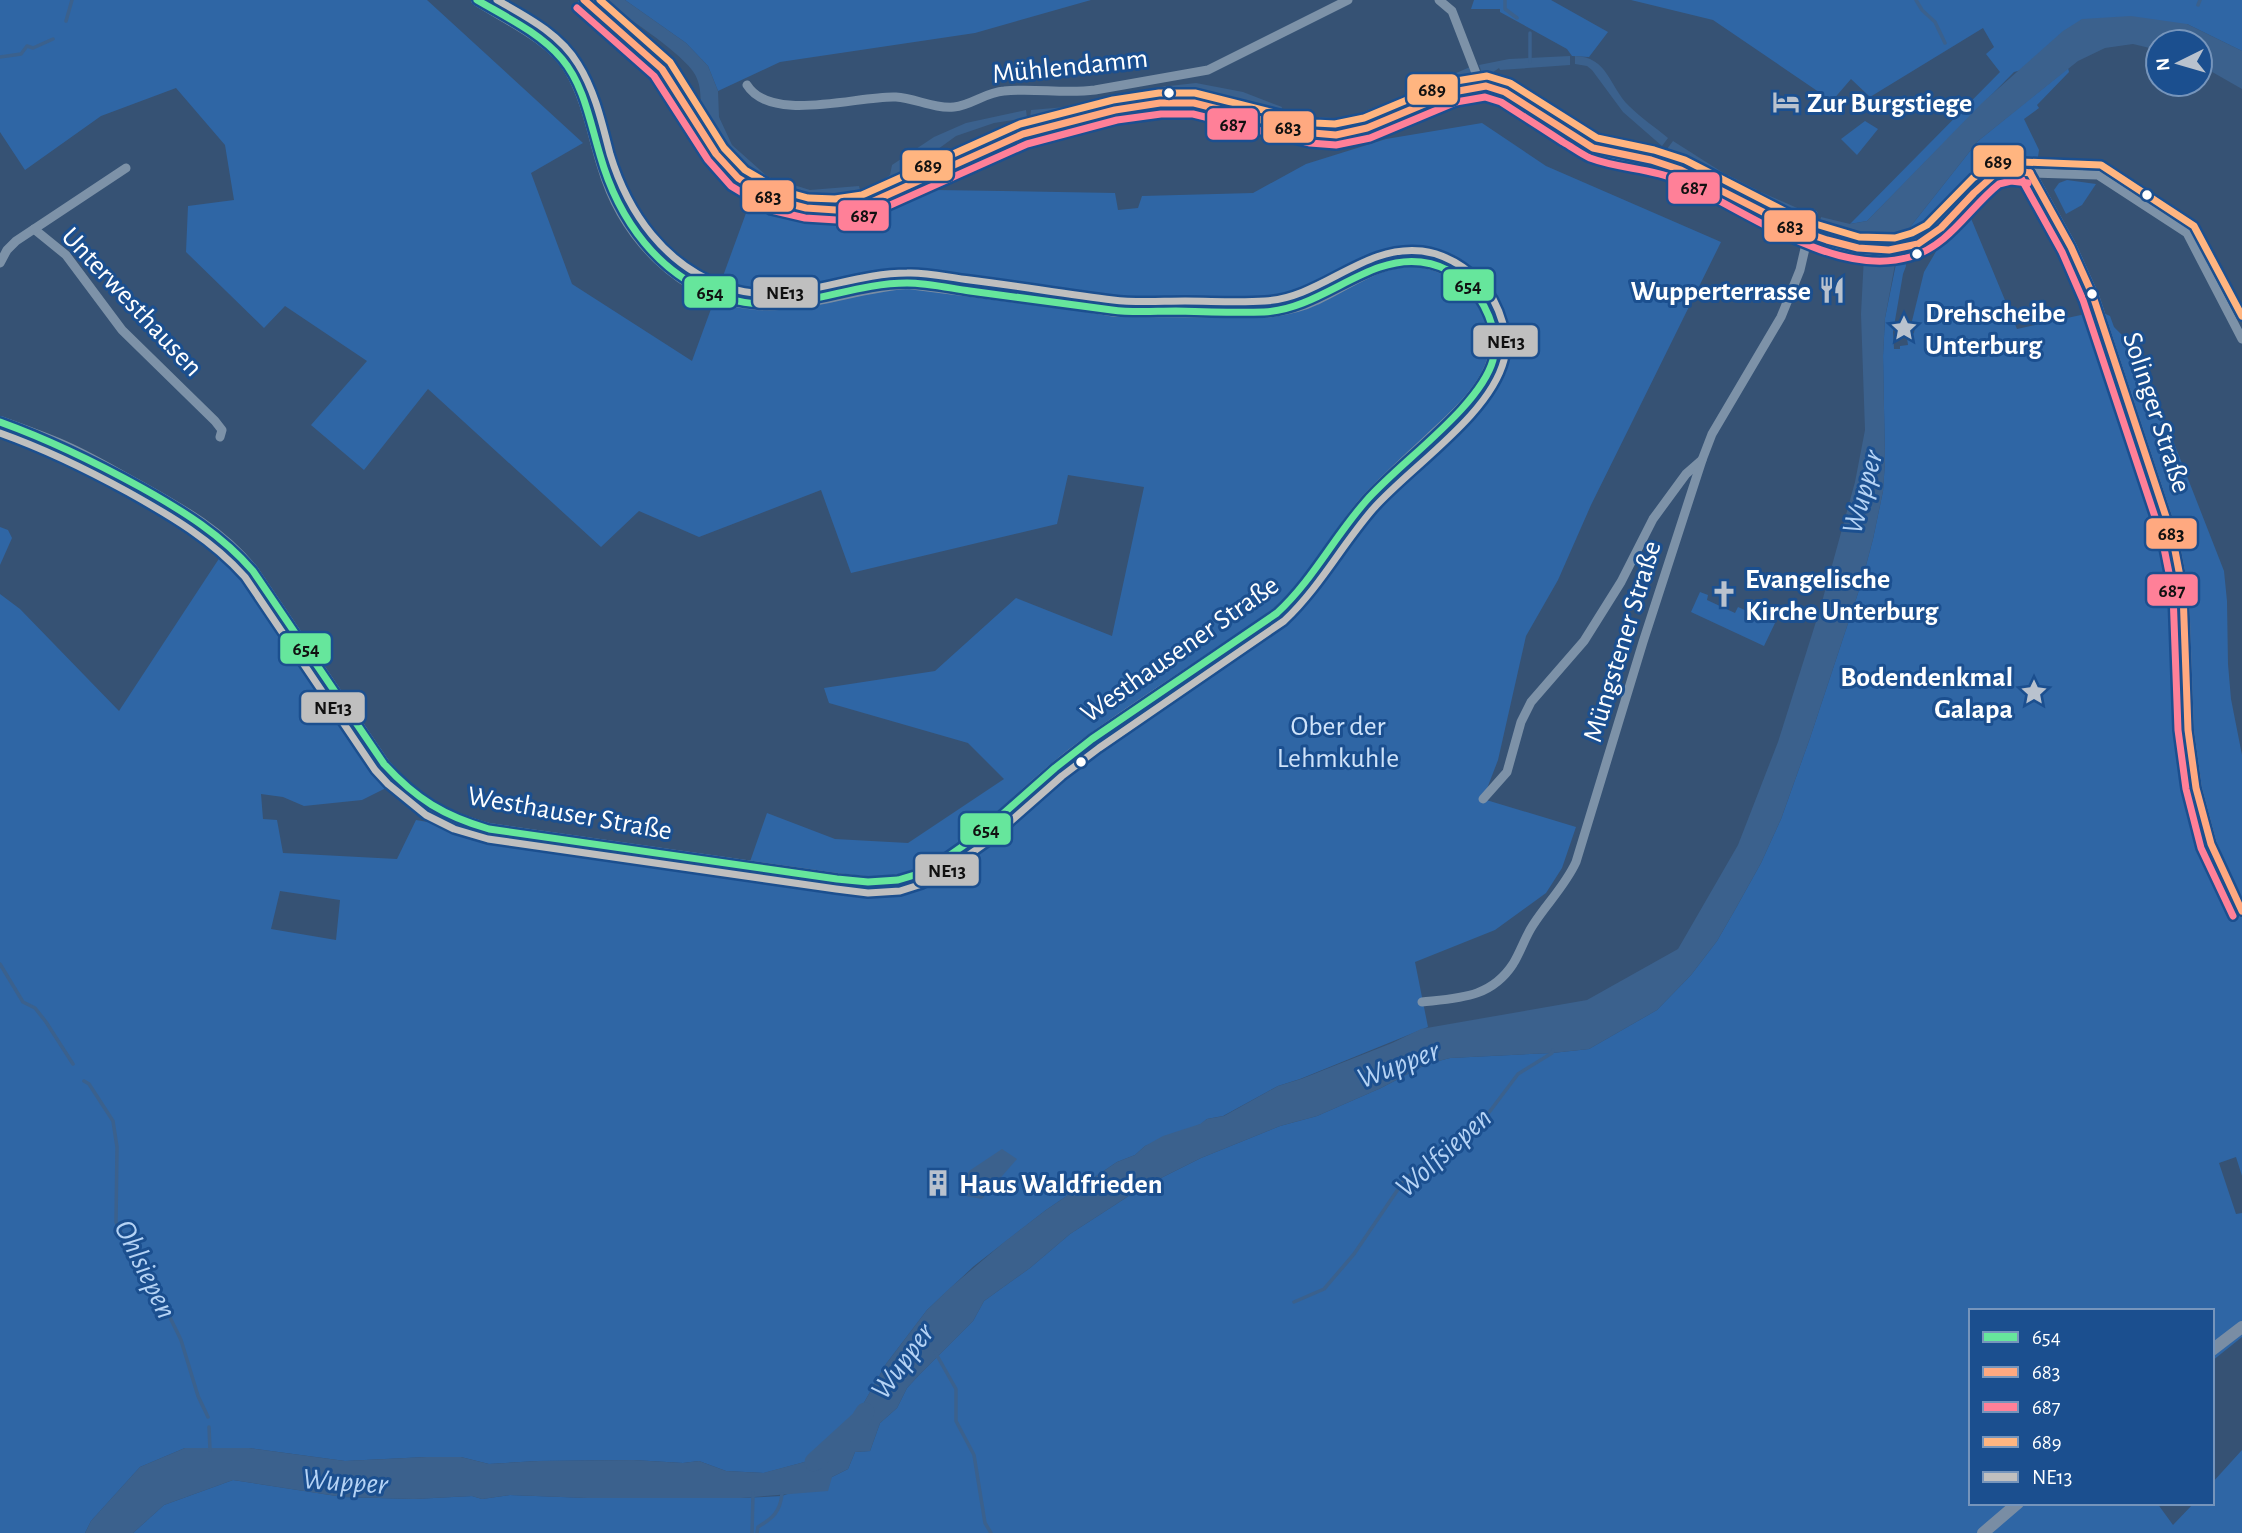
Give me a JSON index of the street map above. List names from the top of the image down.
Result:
{
  "streets": {
    "main road": ["Solinger Straße", "Westhausener Straße", "Westhauser Straße"],
    "street": ["Mühlendamm", "Unterwesthausen", "Müngstener Straße"]
  },
  "crossings": [
    ["Westhausener Straße", "Westhauser Straße"]
  ],
  "water": ["Wupper", "Wolfsiepen", "Ohlsiepen"],
  "parks": ["Ober der Lehmkuhle"],
  "places": {
    "hotel": ["Zur Burgstiege"],
    "restaurant": ["Wupperterrasse"],
    "place": ["Drehscheibe Unterburg", "Bodendenkmal Galapa"],
    "church": ["Evangelische Kirche Unterburg"],
    "building": ["Haus Waldfrieden"]
  },
  "lines": [
    "transit line 654",
    "transit line 683",
    "transit line 689",
    "transit line NE13",
    "transit line 687"
  ],
  "legend": [
    "654",
    "683",
    "687",
    "689",
    "NE13"
  ],
  "north": "left"
}
